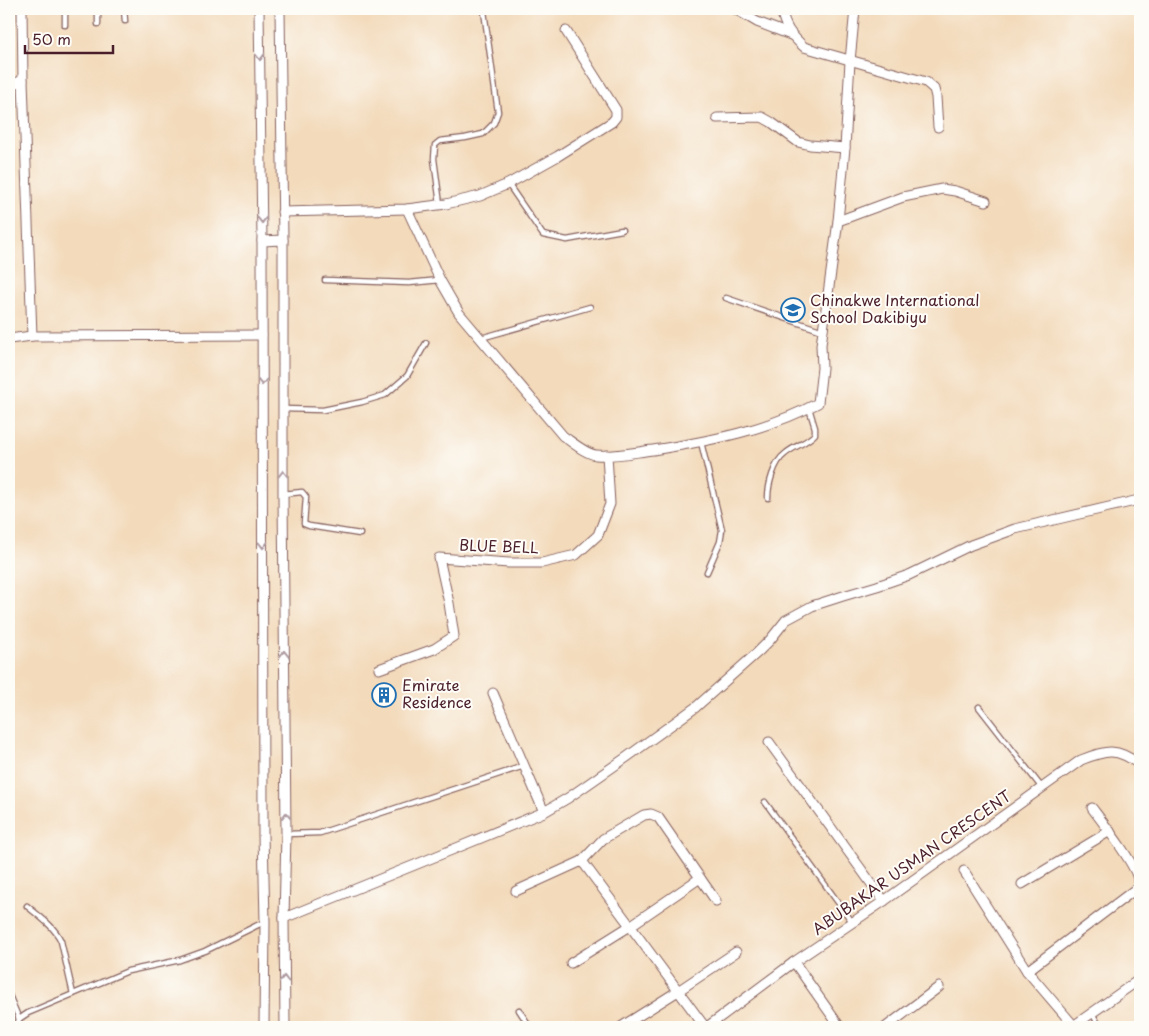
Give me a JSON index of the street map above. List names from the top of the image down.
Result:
{
  "streets": {
    "street": ["BLUE BELL", "ABUBAKAR USMAN CRESCENT"]
  },
  "places": {
    "school or university": ["Chinakwe International School Dakibiyu"],
    "building": ["Emirate Residence"]
  },
  "scale_bar": "50 m"
}
